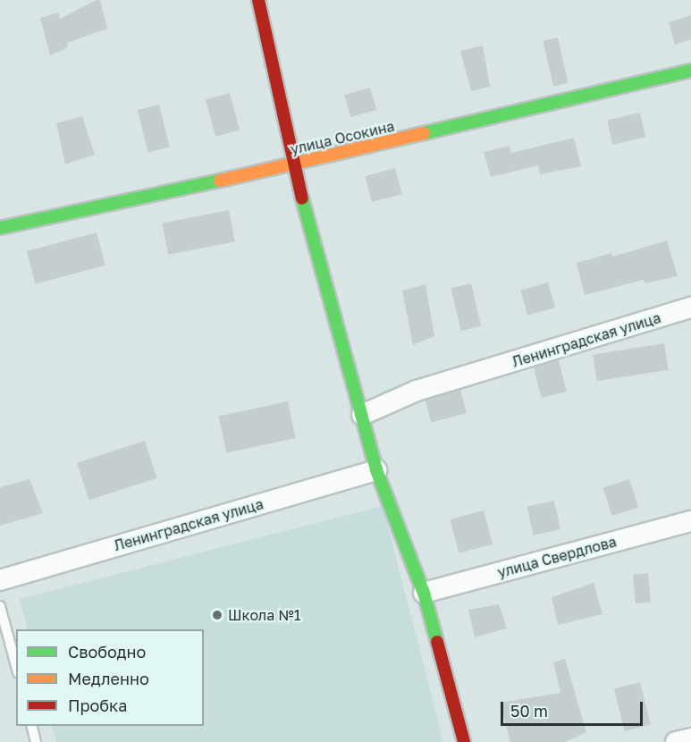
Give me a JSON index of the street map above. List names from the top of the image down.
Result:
{
  "streets": {
    "street": ["улица Осокина", "Ленинградская улица", "улица Свердлова"]
  },
  "places": ["Школа №1"],
  "legend": ["Свободно", "Медленно", "Пробка"],
  "scale_bar": "50 m"
}
